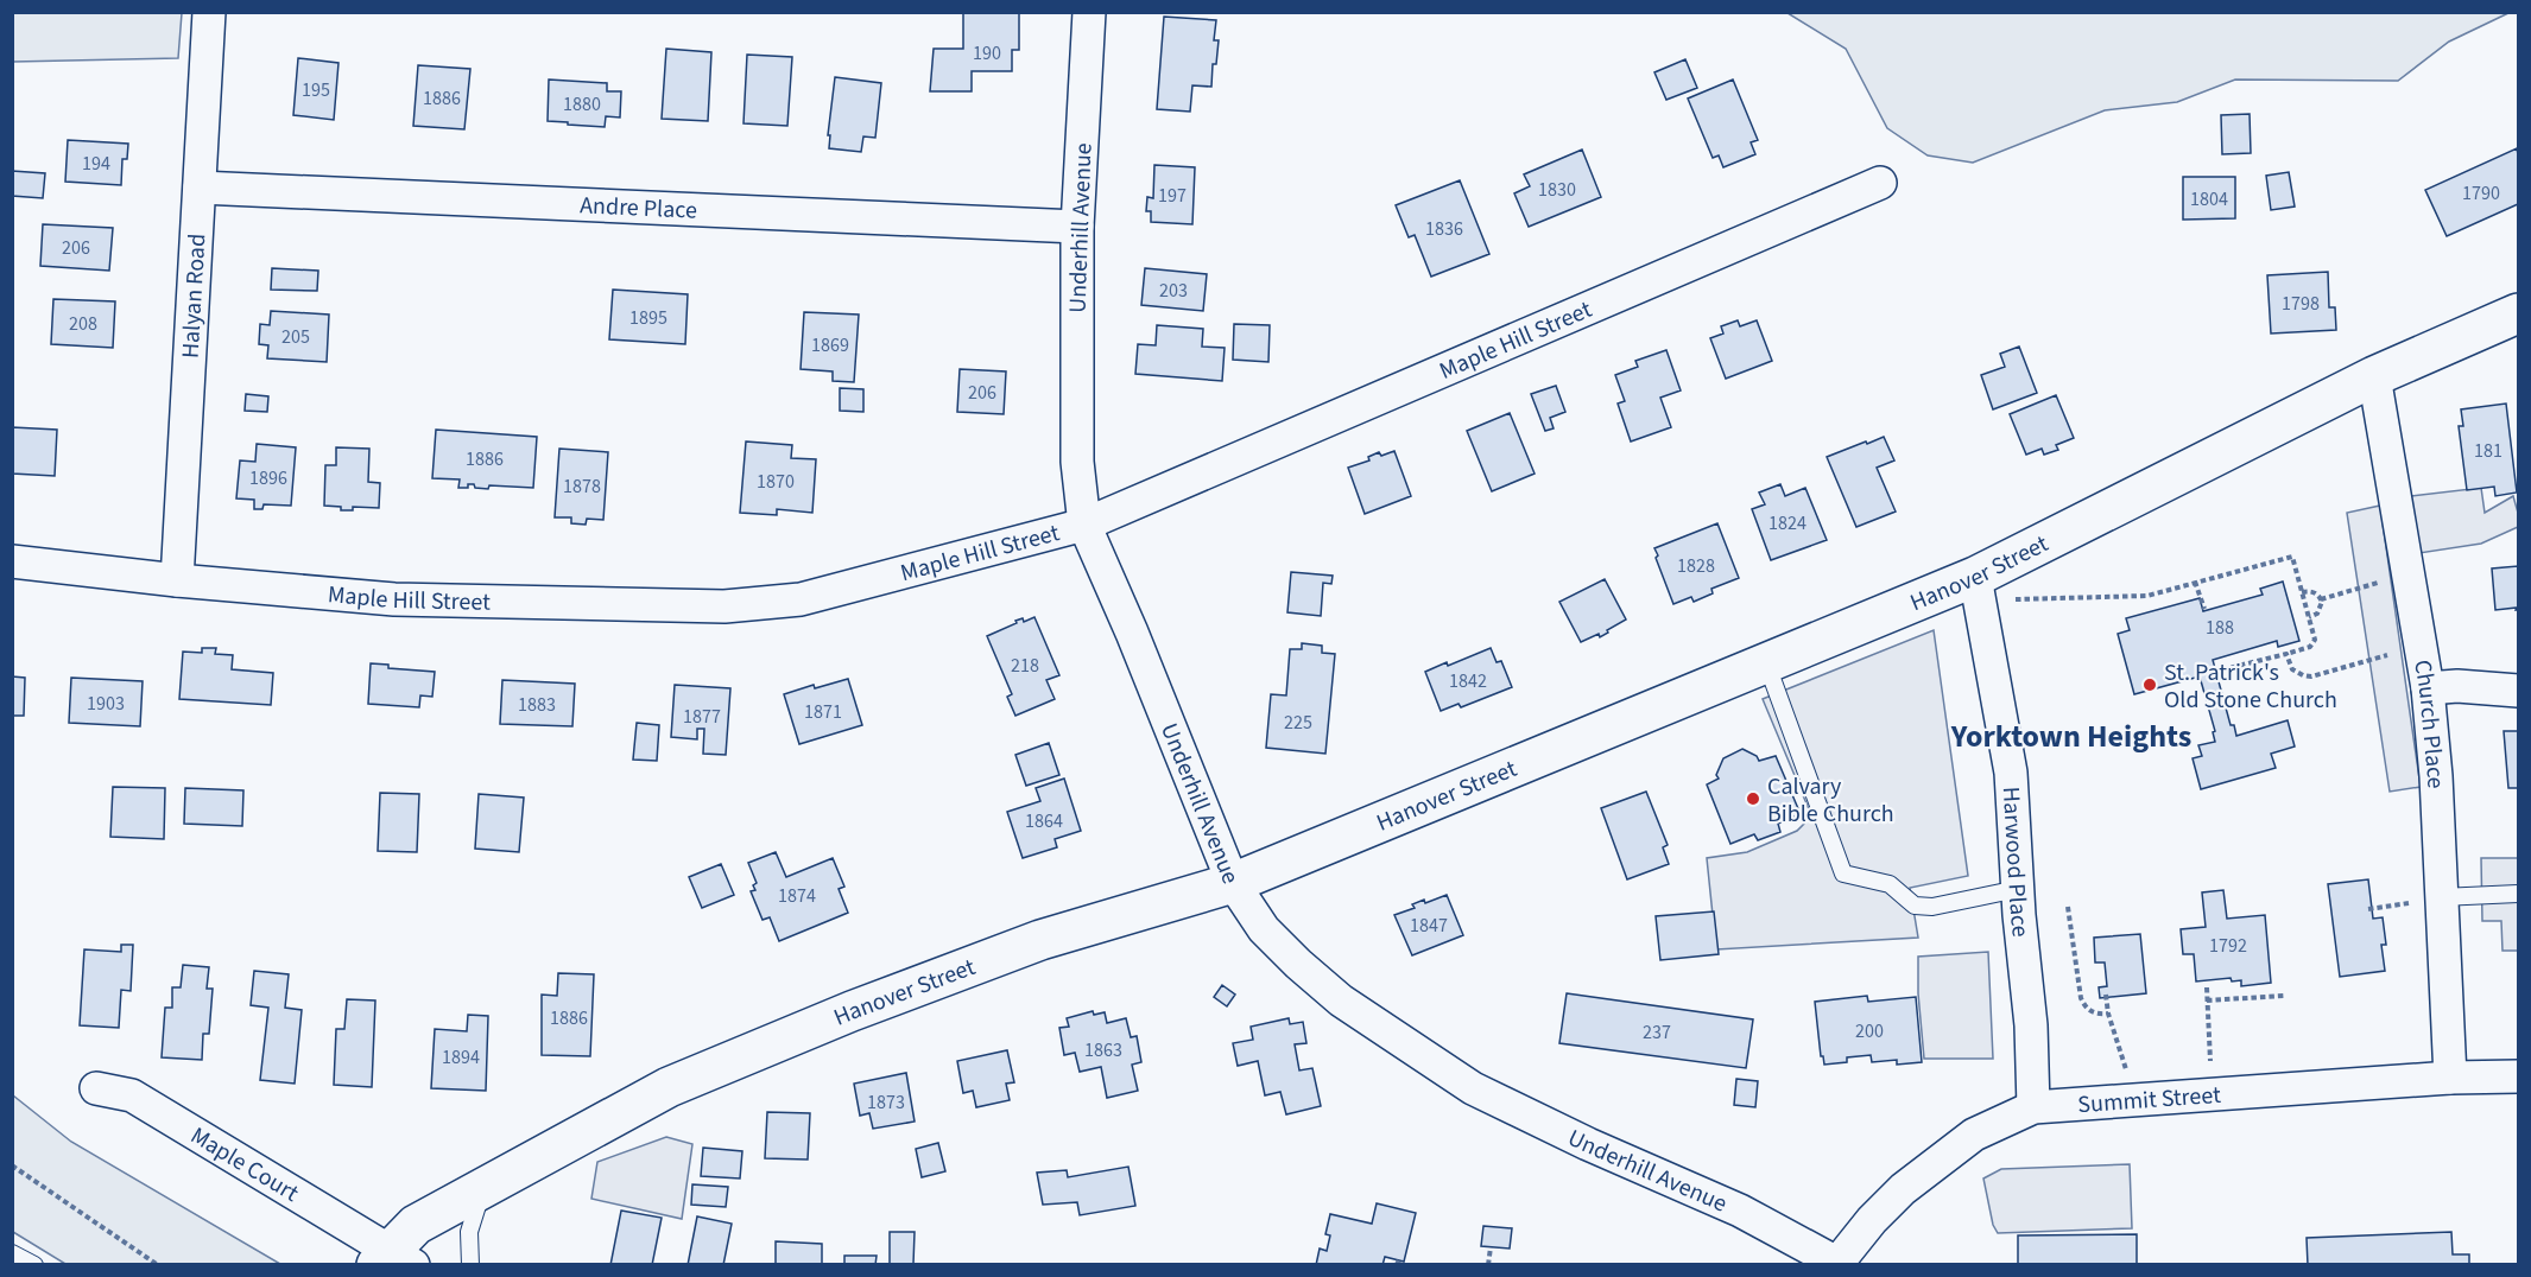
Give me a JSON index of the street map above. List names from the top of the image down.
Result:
{
  "streets": {
    "street": [
      "Andre Place",
      "Underhill Avenue",
      "Halyan Road",
      "Maple Hill Street",
      "Hanover Street",
      "Church Place",
      "Harwood Place",
      "Summit Street",
      "Maple Court"
    ]
  },
  "crossings": [
    ["Andre Place", "Underhill Avenue"],
    ["Andre Place", "Halyan Road"],
    ["Underhill Avenue", "Maple Hill Street"],
    ["Underhill Avenue", "Hanover Street"],
    ["Underhill Avenue", "Summit Street"],
    ["Halyan Road", "Maple Hill Street"],
    ["Hanover Street", "Church Place"],
    ["Hanover Street", "Harwood Place"],
    ["Hanover Street", "Maple Court"],
    ["Church Place", "Summit Street"],
    ["Harwood Place", "Summit Street"]
  ],
  "districts": ["Yorktown Heights"],
  "places": ["St. Patrick's Old Stone Church", "Calvary Bible Church"],
  "house_numbers": [
    "190",
    "195",
    "1886",
    "1880",
    "194",
    "1830",
    "1790",
    "197",
    "1804",
    "1836",
    "206",
    "203",
    "1798",
    "1895",
    "208",
    "205",
    "1869",
    "206",
    "181",
    "1886",
    "1896",
    "1870",
    "1878",
    "1824",
    "1828",
    "188",
    "218",
    "1842",
    "1903",
    "1883",
    "1871",
    "1877",
    "225",
    "1864",
    "1874",
    "1847",
    "1792",
    "1886",
    "200",
    "237",
    "1863",
    "1894",
    "1873"
  ]
}
